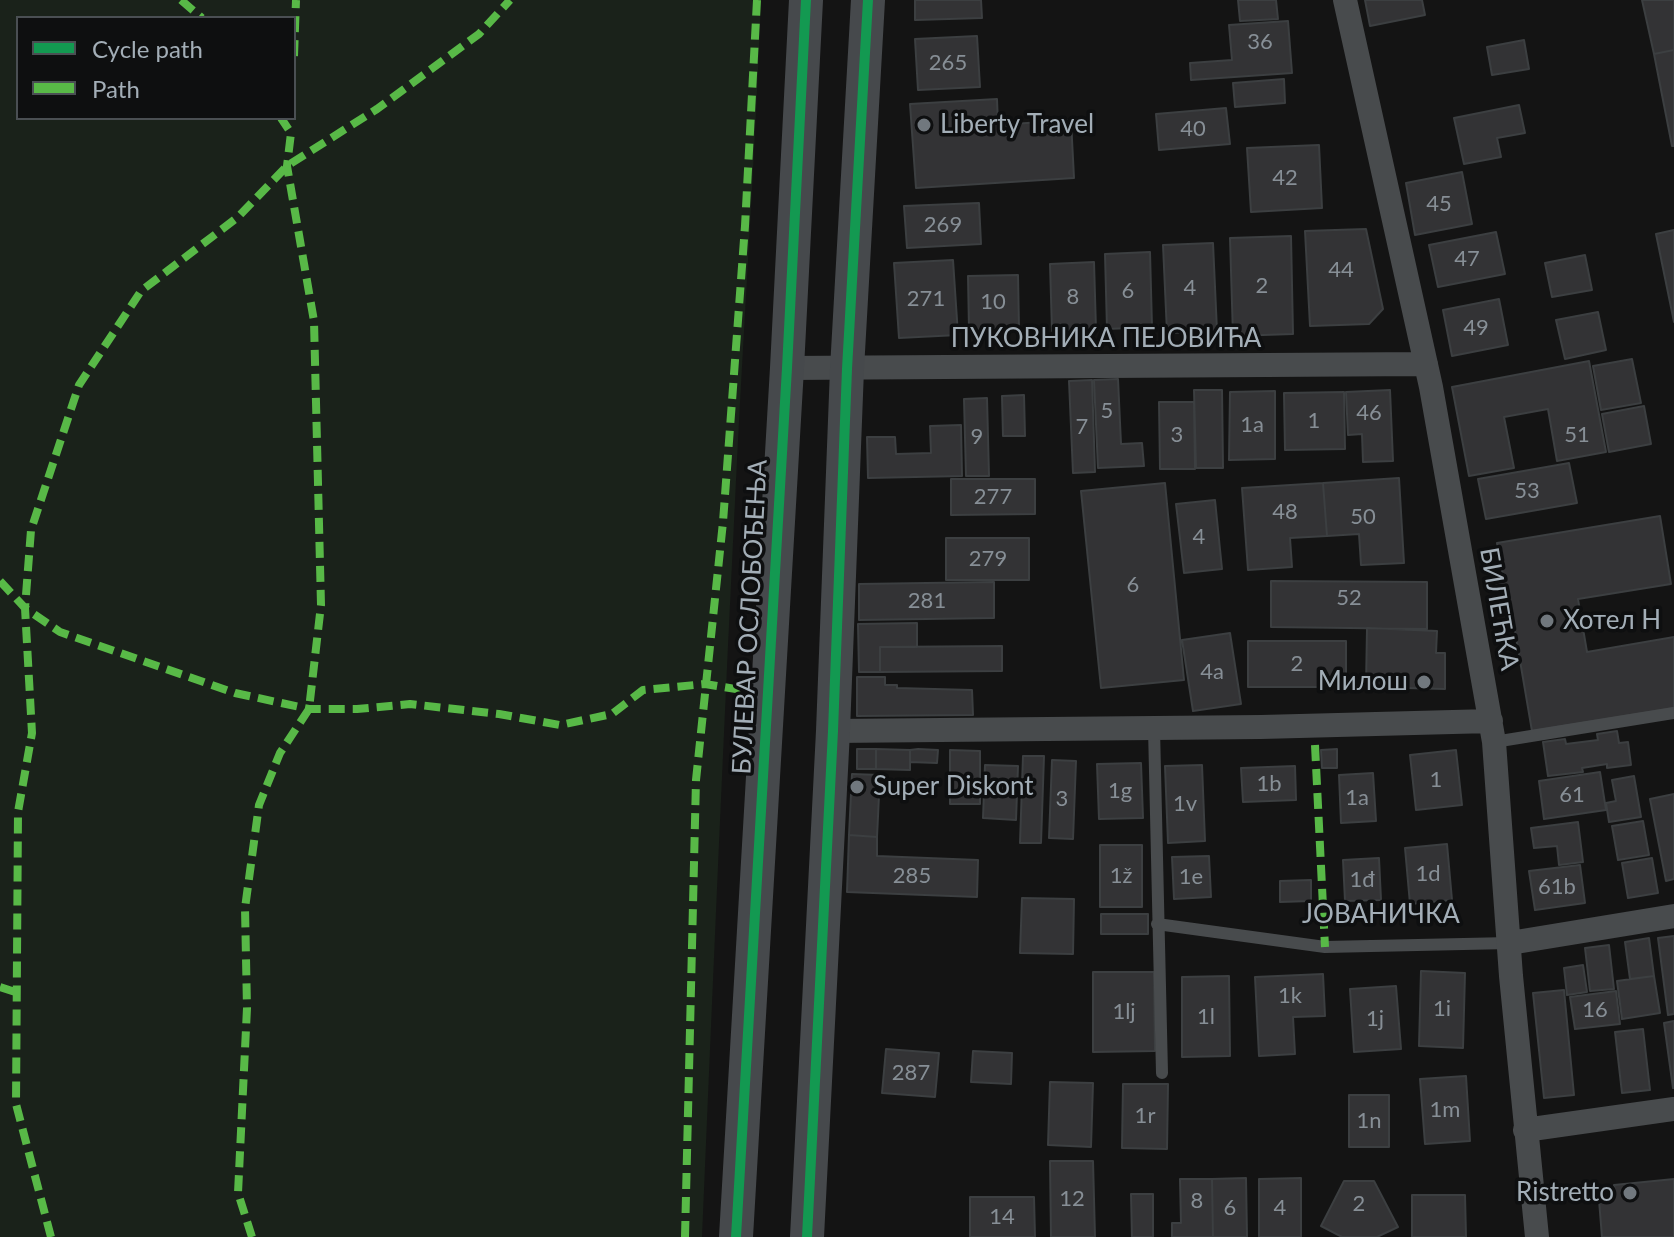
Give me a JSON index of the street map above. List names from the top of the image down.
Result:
{
  "streets": {
    "main road": ["БУЛЕВАР ОСЛОБОЂЕЊА"],
    "street": ["ПУКОВНИКА ПЕЈОВИЋА", "БИЛЕЋКА"],
    "lane": ["ЈОВАНИЧКА"]
  },
  "crossings": [
    ["ПУКОВНИКА ПЕЈОВИЋА", "БИЛЕЋКА"],
    ["ПУКОВНИКА ПЕЈОВИЋА", "БУЛЕВАР ОСЛОБОЂЕЊА"],
    ["БИЛЕЋКА", "ЈОВАНИЧКА"]
  ],
  "places": [
    "Liberty Travel",
    "Хотел Н",
    "Милош",
    "Super Diskont",
    "Ristretto"
  ],
  "house_numbers": [
    "36",
    "265",
    "40",
    "42",
    "45",
    "269",
    "47",
    "44",
    "2",
    "4",
    "6",
    "8",
    "271",
    "10",
    "49",
    "5",
    "46",
    "1",
    "1a",
    "7",
    "3",
    "51",
    "9",
    "53",
    "277",
    "48",
    "50",
    "4",
    "279",
    "6",
    "52",
    "281",
    "2",
    "4a",
    "1",
    "1b",
    "1g",
    "61",
    "1a",
    "3",
    "1v",
    "1d",
    "285",
    "1ž",
    "1e",
    "1đ",
    "61b",
    "1k",
    "1i",
    "16",
    "1lj",
    "1l",
    "1j",
    "287",
    "1m",
    "1r",
    "1n",
    "12",
    "8",
    "2",
    "6",
    "4",
    "14"
  ],
  "legend": ["Cycle path", "Path"]
}
